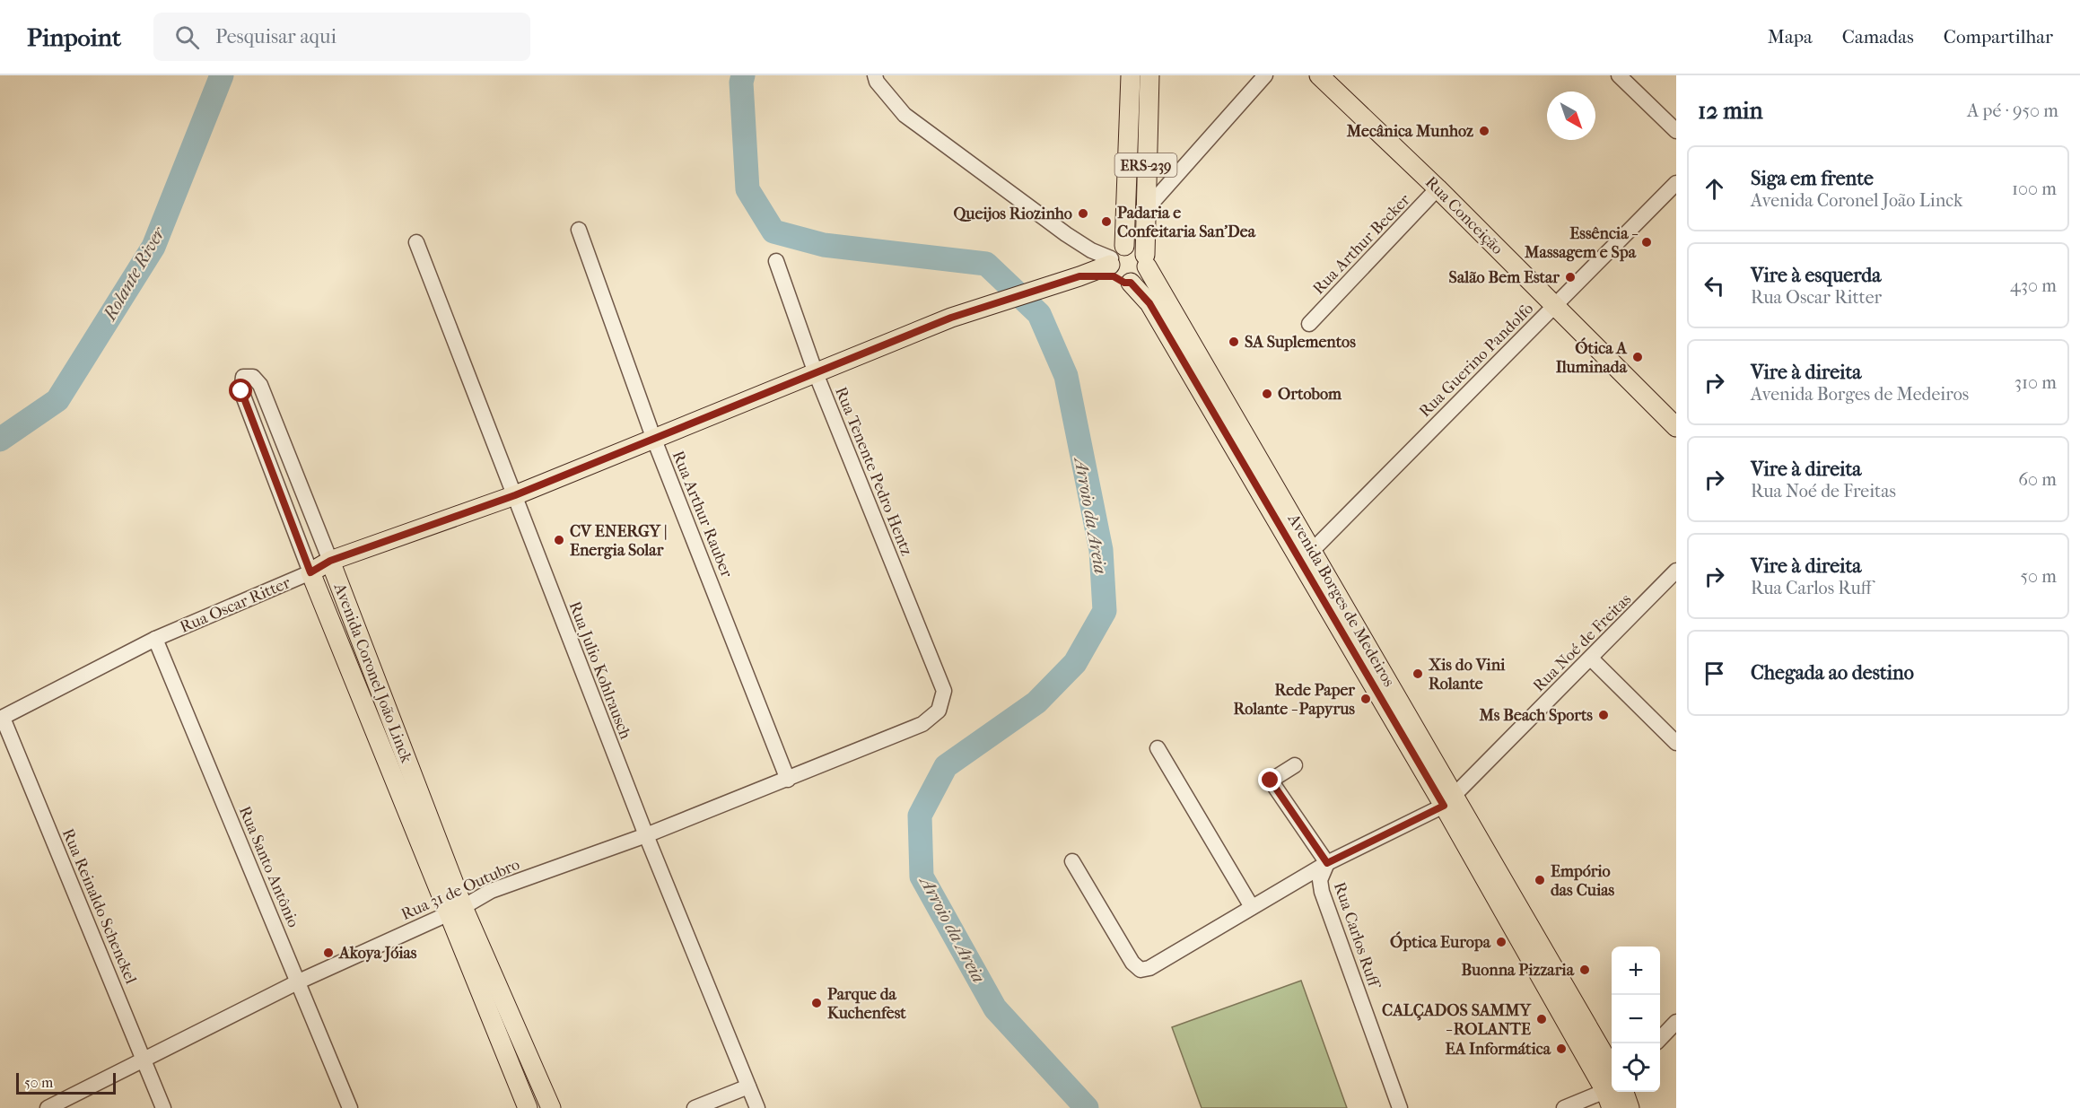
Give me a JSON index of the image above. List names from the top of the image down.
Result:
{
  "streets": {
    "main road": [
      "ERS-239",
      "Rua Conceição",
      "Avenida Borges de Medeiros",
      "Rua Oscar Ritter",
      "Avenida Coronel João Linck"
    ],
    "street": [
      "Rua Arthur Becker",
      "Rua Guerino Pandolfo",
      "Rua Tenente Pedro Hentz",
      "Rua Arthur Rauber",
      "Rua Noé de Freitas",
      "Rua Julio Kohlrausch",
      "Rua Santo Antônio",
      "Rua 31 de Outubro",
      "Rua Reinaldo Schenckel",
      "Rua Carlos Ruff"
    ]
  },
  "crossings": [
    ["ERS-239", "Avenida Borges de Medeiros"],
    ["ERS-239", "Rua Oscar Ritter"],
    ["Rua Conceição", "Rua Arthur Becker"],
    ["Rua Conceição", "Rua Guerino Pandolfo"],
    ["Rua Guerino Pandolfo", "Avenida Borges de Medeiros"],
    ["Rua Tenente Pedro Hentz", "Rua Oscar Ritter"],
    ["Rua Tenente Pedro Hentz", "Rua 31 de Outubro"],
    ["Rua Arthur Rauber", "Rua Oscar Ritter"],
    ["Rua Arthur Rauber", "Rua 31 de Outubro"],
    ["Avenida Borges de Medeiros", "Rua Oscar Ritter"],
    ["Avenida Borges de Medeiros", "Rua Noé de Freitas"],
    ["Rua Oscar Ritter", "Rua Julio Kohlrausch"],
    ["Rua Oscar Ritter", "Avenida Coronel João Linck"],
    ["Rua Oscar Ritter", "Rua Santo Antônio"],
    ["Rua Oscar Ritter", "Rua Reinaldo Schenckel"],
    ["Rua Noé de Freitas", "Rua Carlos Ruff"],
    ["Rua Julio Kohlrausch", "Rua 31 de Outubro"],
    ["Avenida Coronel João Linck", "Rua 31 de Outubro"],
    ["Rua Santo Antônio", "Rua 31 de Outubro"],
    ["Rua 31 de Outubro", "Rua Reinaldo Schenckel"]
  ],
  "water": ["Rolante River", "Arroio da Areia"],
  "places": [
    "Mecânica Munhoz",
    "Queijos Riozinho",
    "Padaria e Confeitaria San'Dea",
    "Essência - Massagem e Spa",
    "Salão Bem Estar",
    "SA Suplementos",
    "Ótica A Iluminada",
    "Ortobom",
    "CV ENERGY | Energia Solar",
    "Xis do Vini Rolante",
    "Rede Paper Rolante - Papyrus",
    "Ms Beach Sports",
    "Empório das Cuias",
    "Óptica Europa",
    "Akoya Jóias",
    "Buonna Pizzaria",
    "Parque da Kuchenfest",
    "CALÇADOS SAMMY - ROLANTE",
    "EA Informática"
  ],
  "scale_bar": "50 m",
  "north": "bottom right",
  "page": {
    "header": "Pinpoint",
    "search": "Pesquisar aqui",
    "nav": ["Mapa", "Camadas", "Compartilhar"],
    "heading": ["12 min", "A pé · 950 m"],
    "list": [
      ["Siga em frente", "Avenida Coronel João Linck", "100 m"],
      ["Vire à esquerda", "Rua Oscar Ritter", "430 m"],
      ["Vire à direita", "Avenida Borges de Medeiros", "310 m"],
      ["Vire à direita", "Rua Noé de Freitas", "60 m"],
      ["Vire à direita", "Rua Carlos Ruff", "50 m"],
      "Chegada ao destino"
    ],
    "map_buttons": ["+", "−"],
    "scale": "50 m"
  }
}
